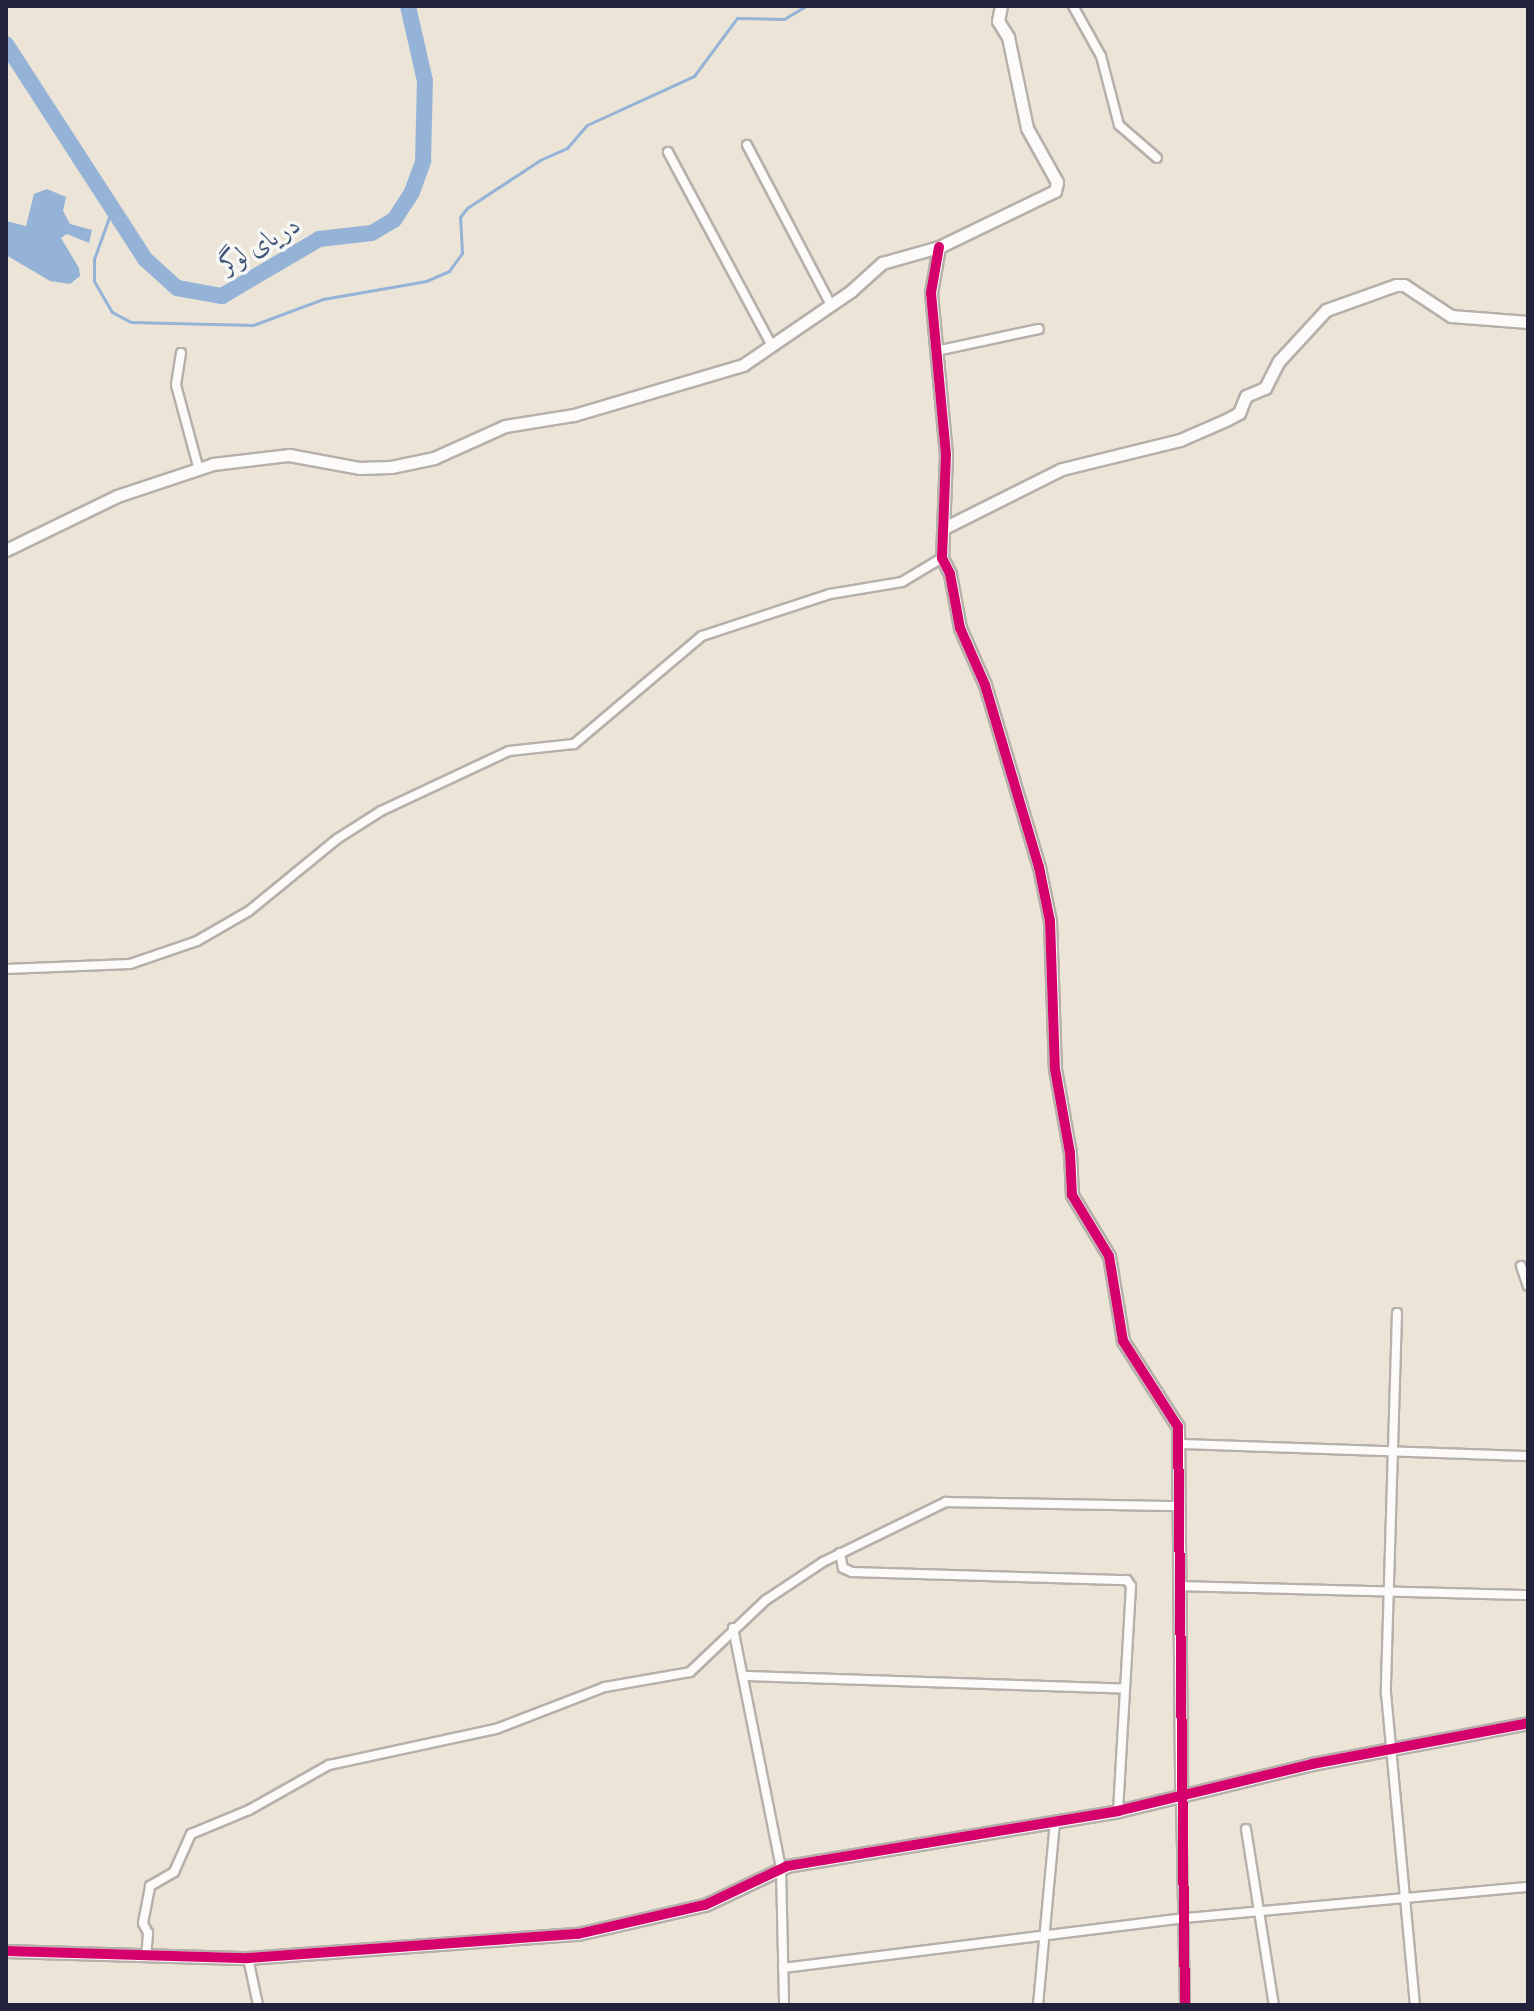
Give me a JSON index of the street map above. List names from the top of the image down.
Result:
{
  "water": ["دریای لوگر"]
}
